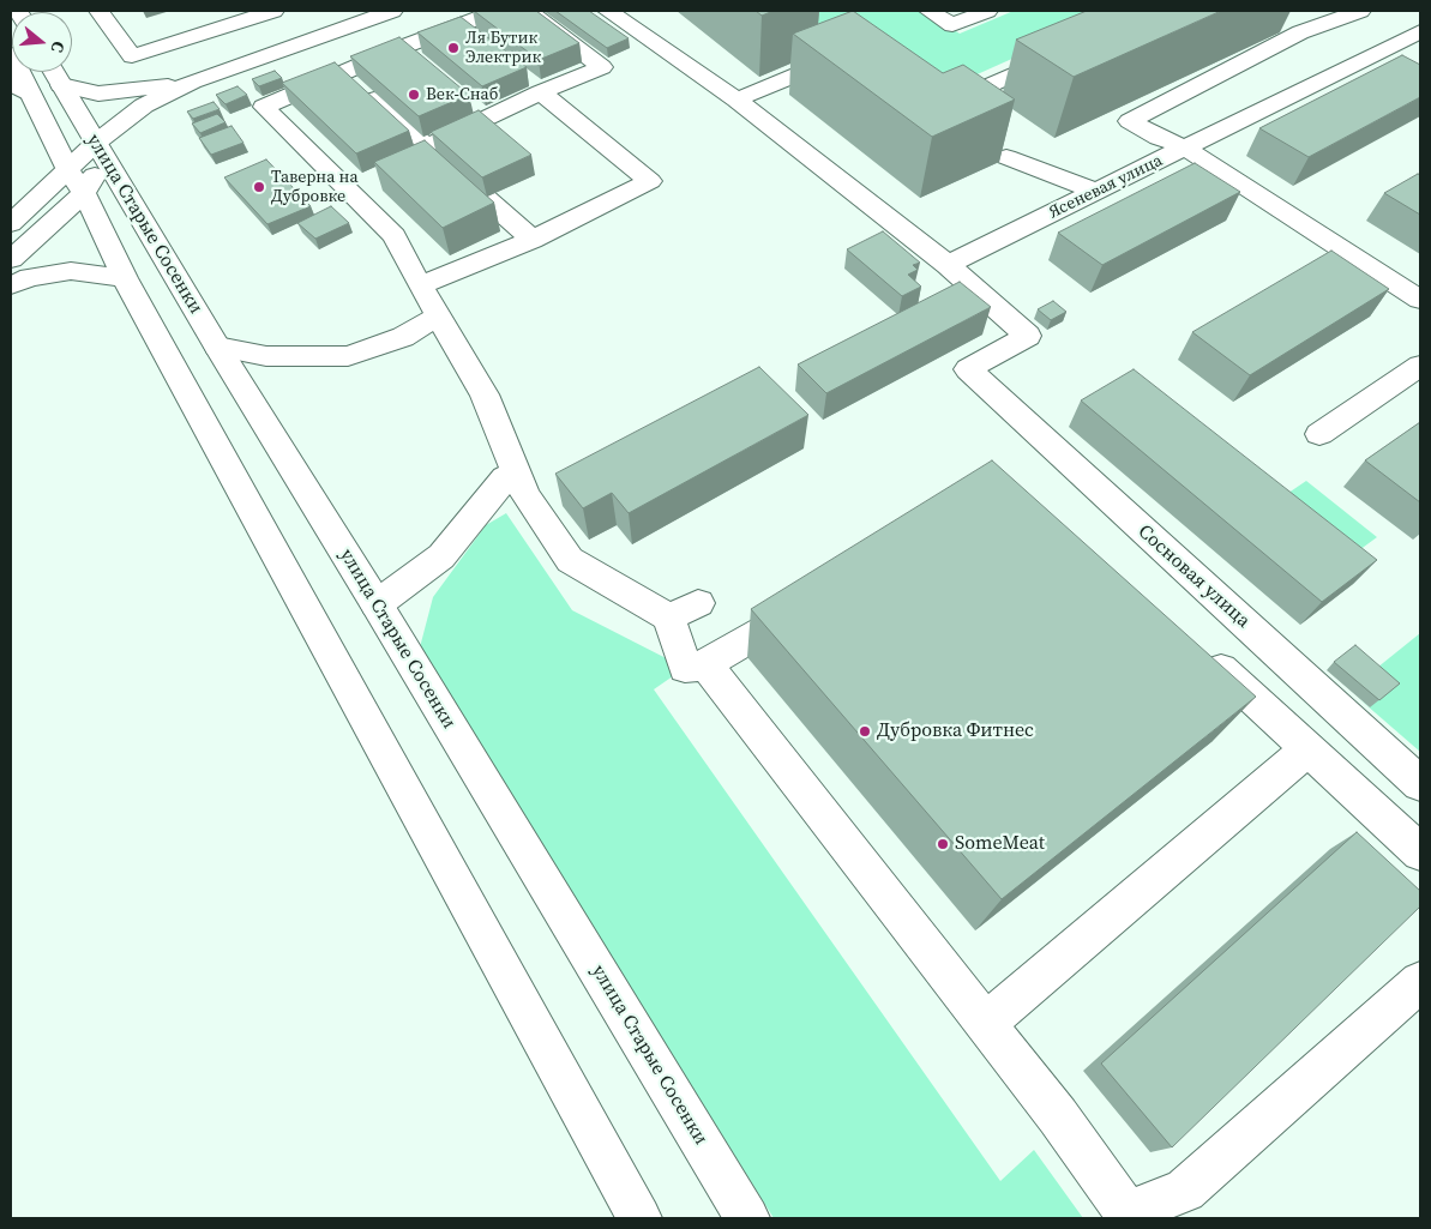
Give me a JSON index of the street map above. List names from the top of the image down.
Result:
{
  "streets": {
    "street": ["Ясеневая улица", "улица Старые Сосенки", "Сосновая улица"]
  },
  "crossings": [
    ["Ясеневая улица", "Сосновая улица"]
  ],
  "places": [
    "Ля Бутик Электрик",
    "Век-Снаб",
    "Таверна на Дубровке",
    "Дубровка Фитнес",
    "SomeMeat"
  ],
  "north": "right"
}
